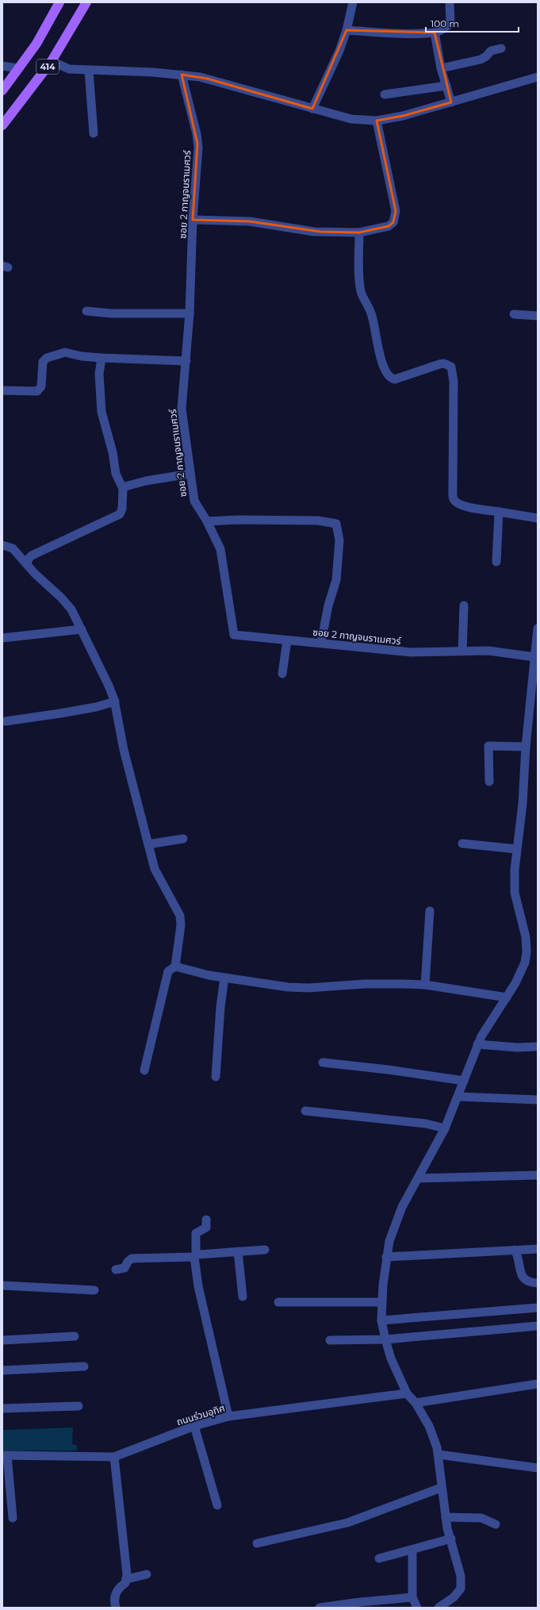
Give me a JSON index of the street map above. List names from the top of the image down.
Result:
{
  "streets": {
    "main road": ["414"],
    "street": ["ซอย 2 กาญจนราเมศวร์", "ถนนร่วมอุทิศ"]
  },
  "scale_bar": "100 m"
}
